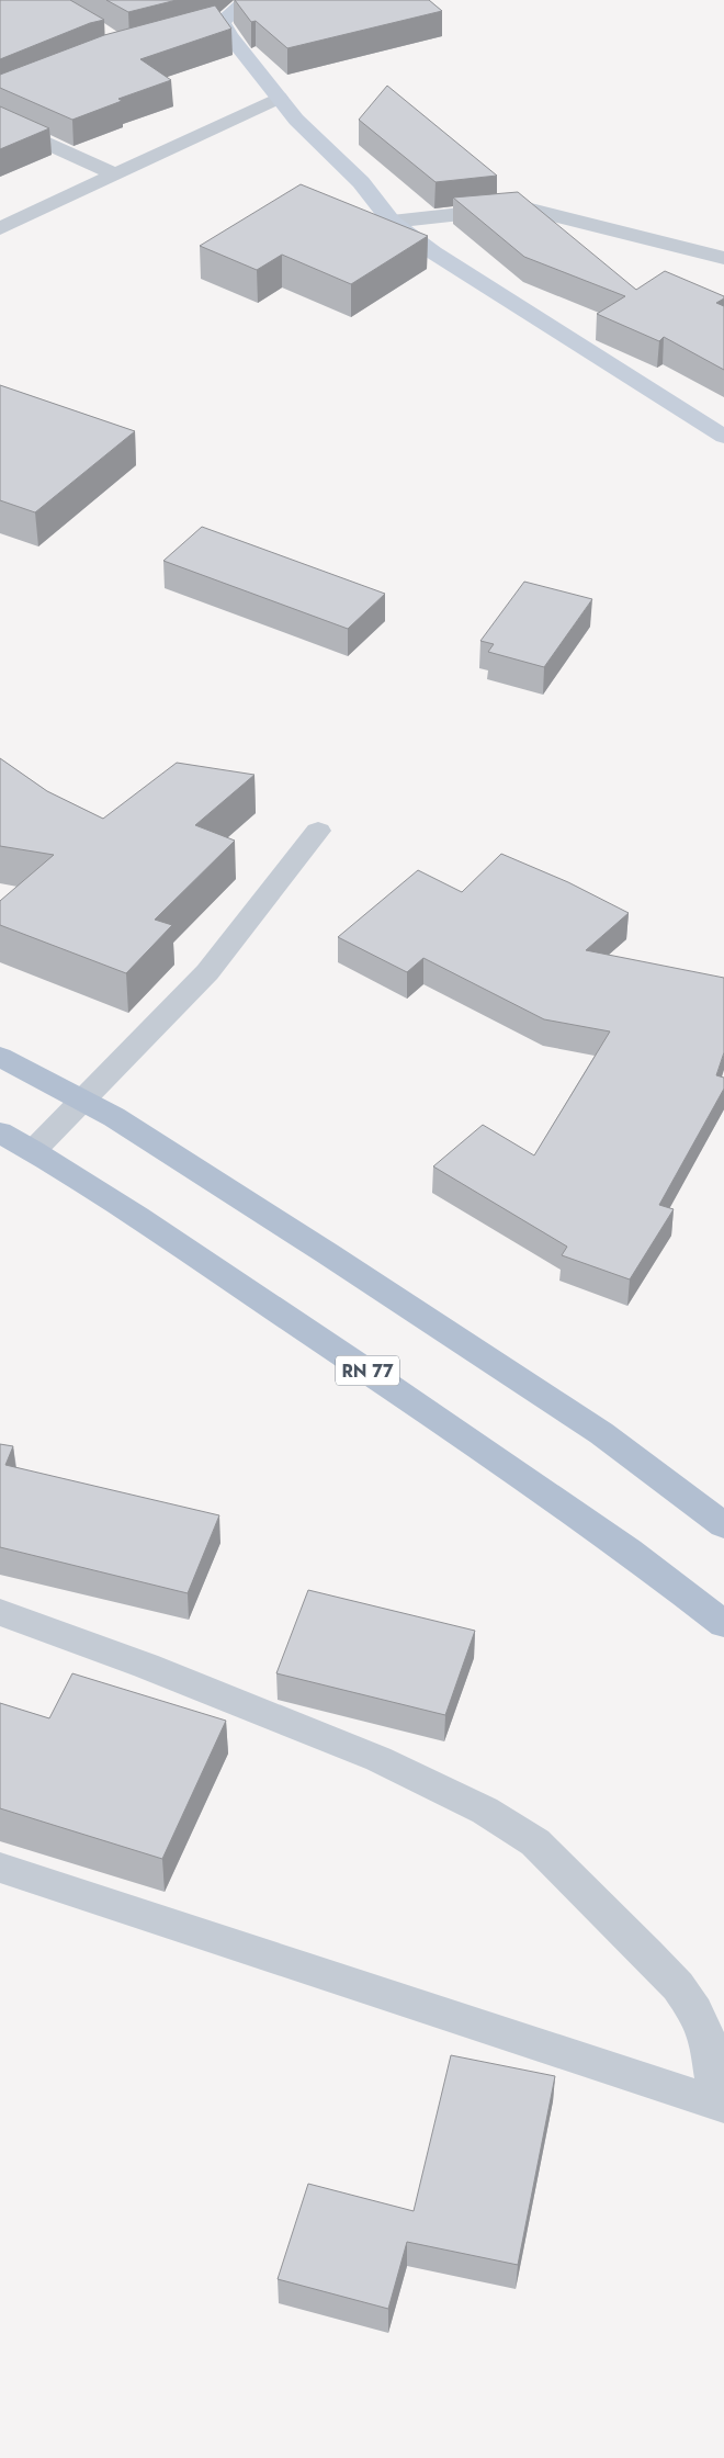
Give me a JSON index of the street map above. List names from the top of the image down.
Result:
{
  "streets": {
    "main road": ["RN 77"]
  }
}
